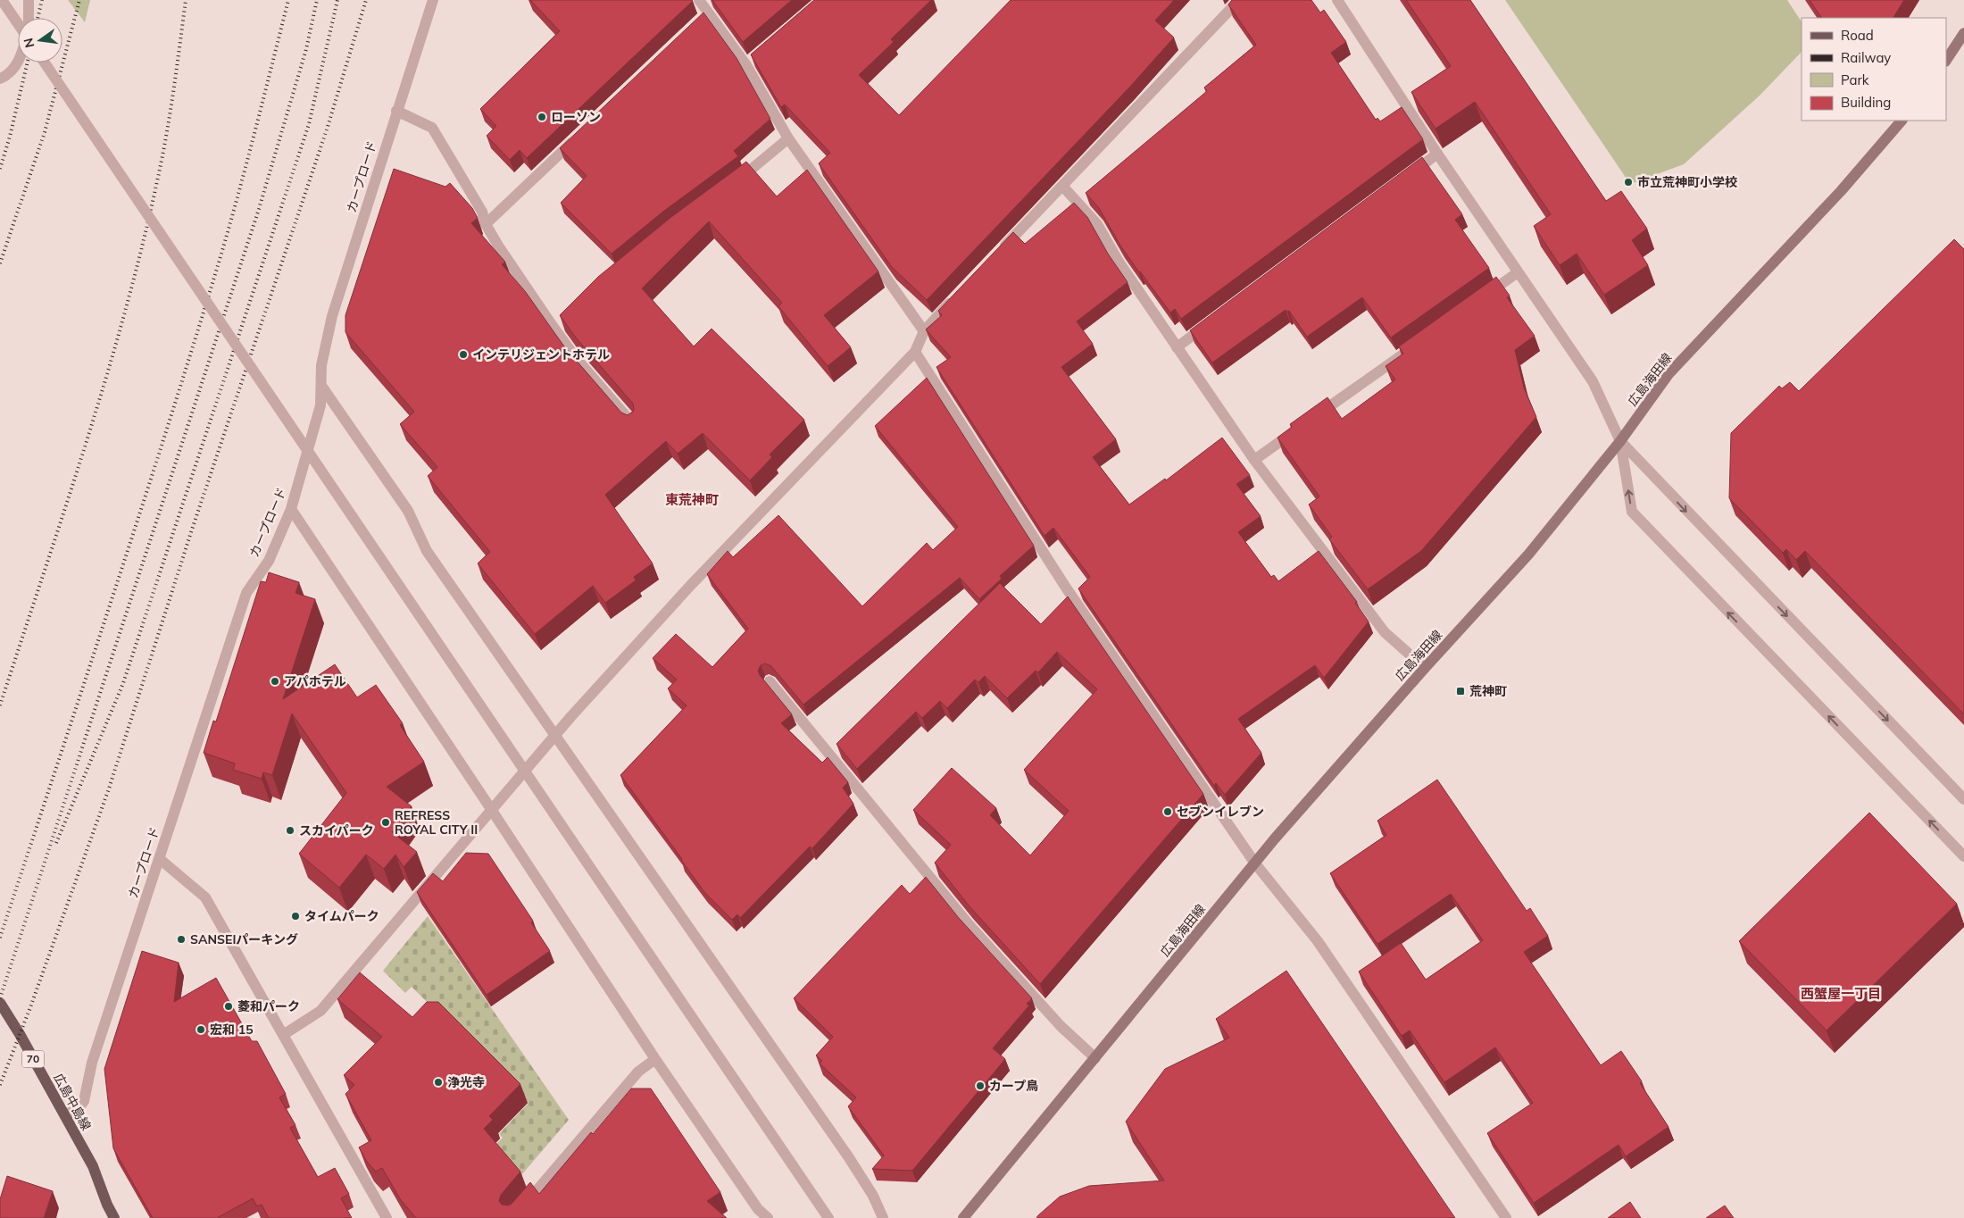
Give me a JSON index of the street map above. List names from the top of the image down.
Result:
{
  "streets": {
    "main road": ["広島海田線", "70", "広島中島線"],
    "street": ["カープロード"]
  },
  "crossings": [
    ["カープロード", "広島中島線"]
  ],
  "districts": ["東荒神町", "西蟹屋一丁目"],
  "places": {
    "other": [
      "ローソン",
      "市立荒神町小学校",
      "インテリジェントホテル",
      "アパホテル",
      "セブンイレブン",
      "REFRESS ROYAL CITY II",
      "スカイパーク",
      "タイムパーク",
      "SANSEIパーキング",
      "菱和パーク",
      "宏和 15",
      "浄光寺",
      "カープ鳥"
    ],
    "transit": ["荒神町"]
  },
  "legend": [
    "Road",
    "Railway",
    "Park",
    "Building"
  ],
  "north": "left"
}
